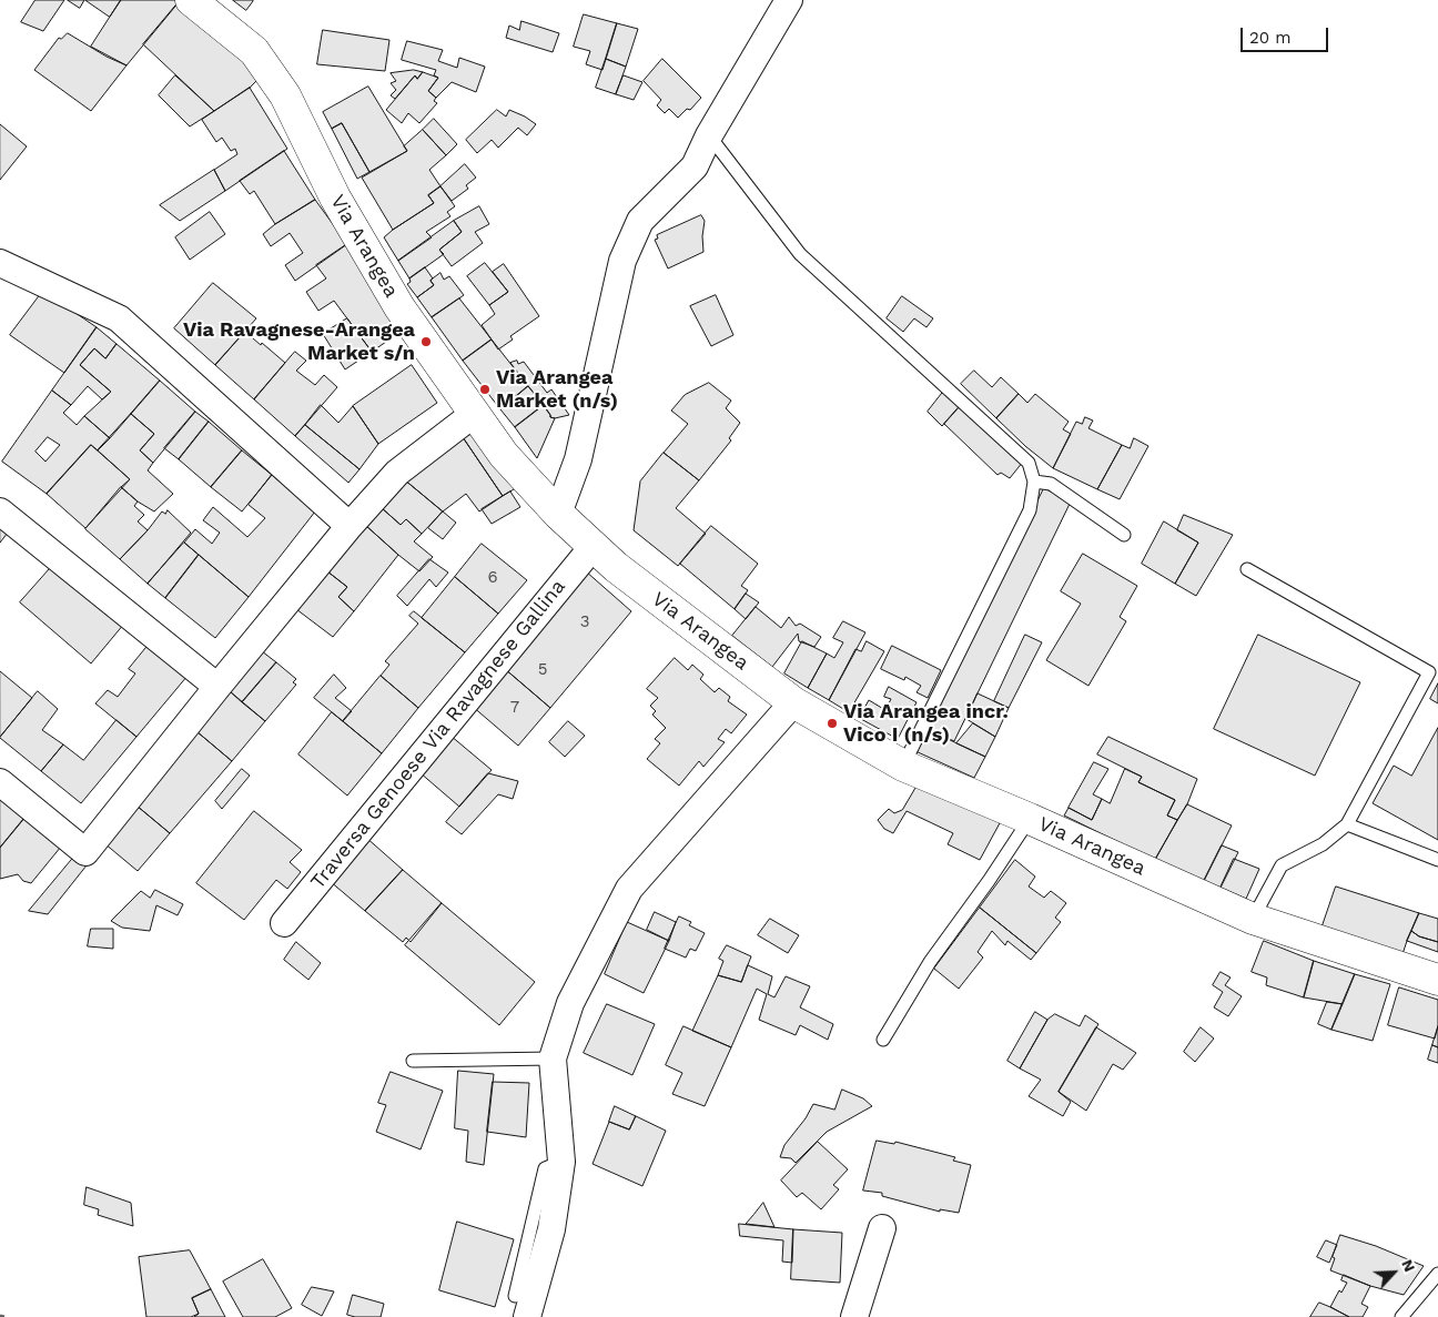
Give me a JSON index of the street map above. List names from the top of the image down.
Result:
{
  "streets": {
    "street": ["Via Arangea", "Traversa Genoese Via Ravagnese Gallina"]
  },
  "crossings": [
    ["Via Arangea", "Traversa Genoese Via Ravagnese Gallina"]
  ],
  "places": ["Via Ravagnese-Arangea Market s/n", "Via Arangea Market (n/s)", "Via Arangea incr. Vico I (n/s)"],
  "house_numbers": [
    "6",
    "3",
    "5",
    "7"
  ],
  "scale_bar": "20 m",
  "north": "top right"
}
